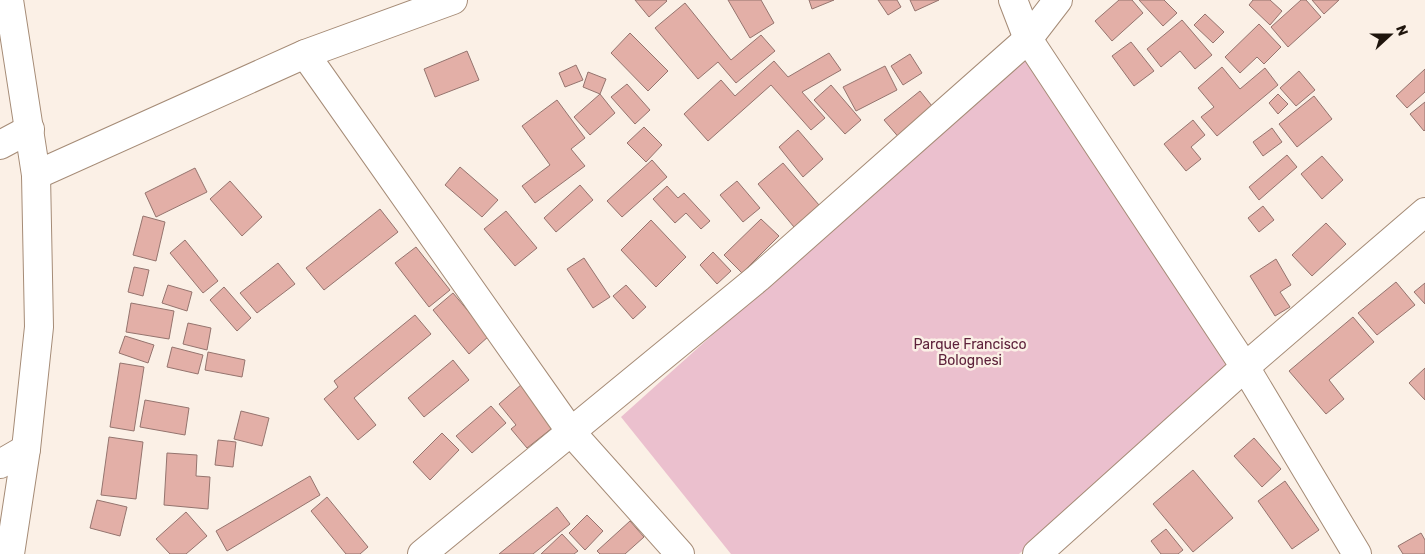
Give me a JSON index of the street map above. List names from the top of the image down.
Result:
{
  "parks": ["Parque Francisco Bolognesi"],
  "north": "right"
}
